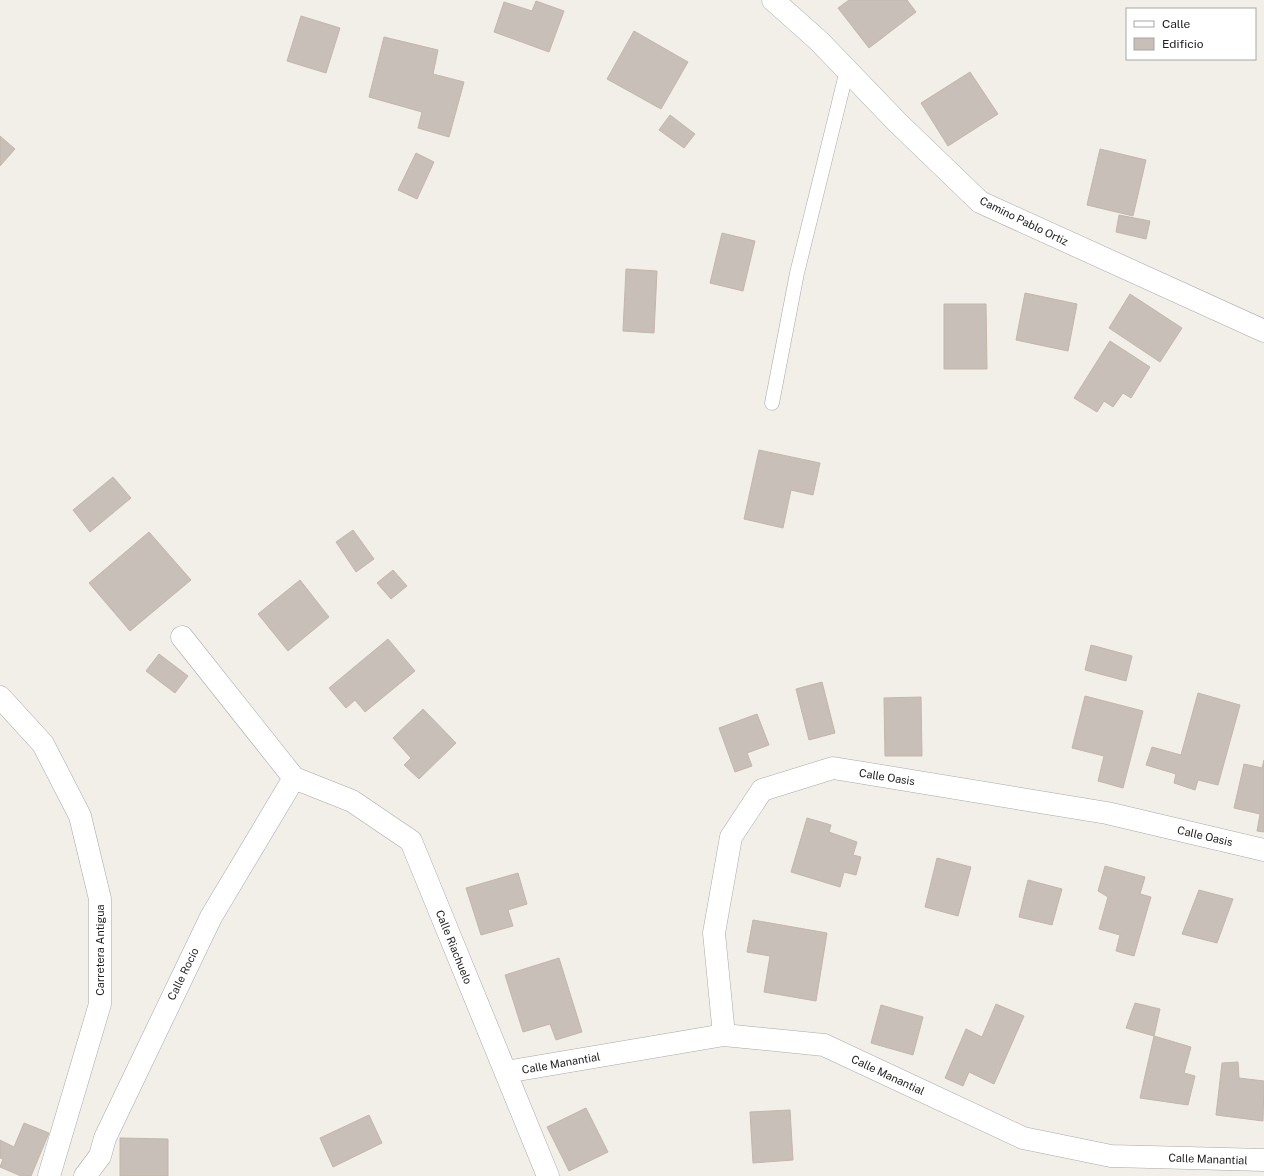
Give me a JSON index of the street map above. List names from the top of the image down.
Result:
{
  "streets": {
    "street": [
      "Camino Pablo Ortiz",
      "Calle Oasis",
      "Calle Riachuelo",
      "Carretera Antigua",
      "Calle Rocío",
      "Calle Manantial"
    ]
  },
  "crossings": [
    ["Calle Oasis", "Calle Manantial"],
    ["Calle Riachuelo", "Calle Rocío"],
    ["Calle Riachuelo", "Calle Manantial"]
  ],
  "legend": ["Calle", "Edificio"]
}
